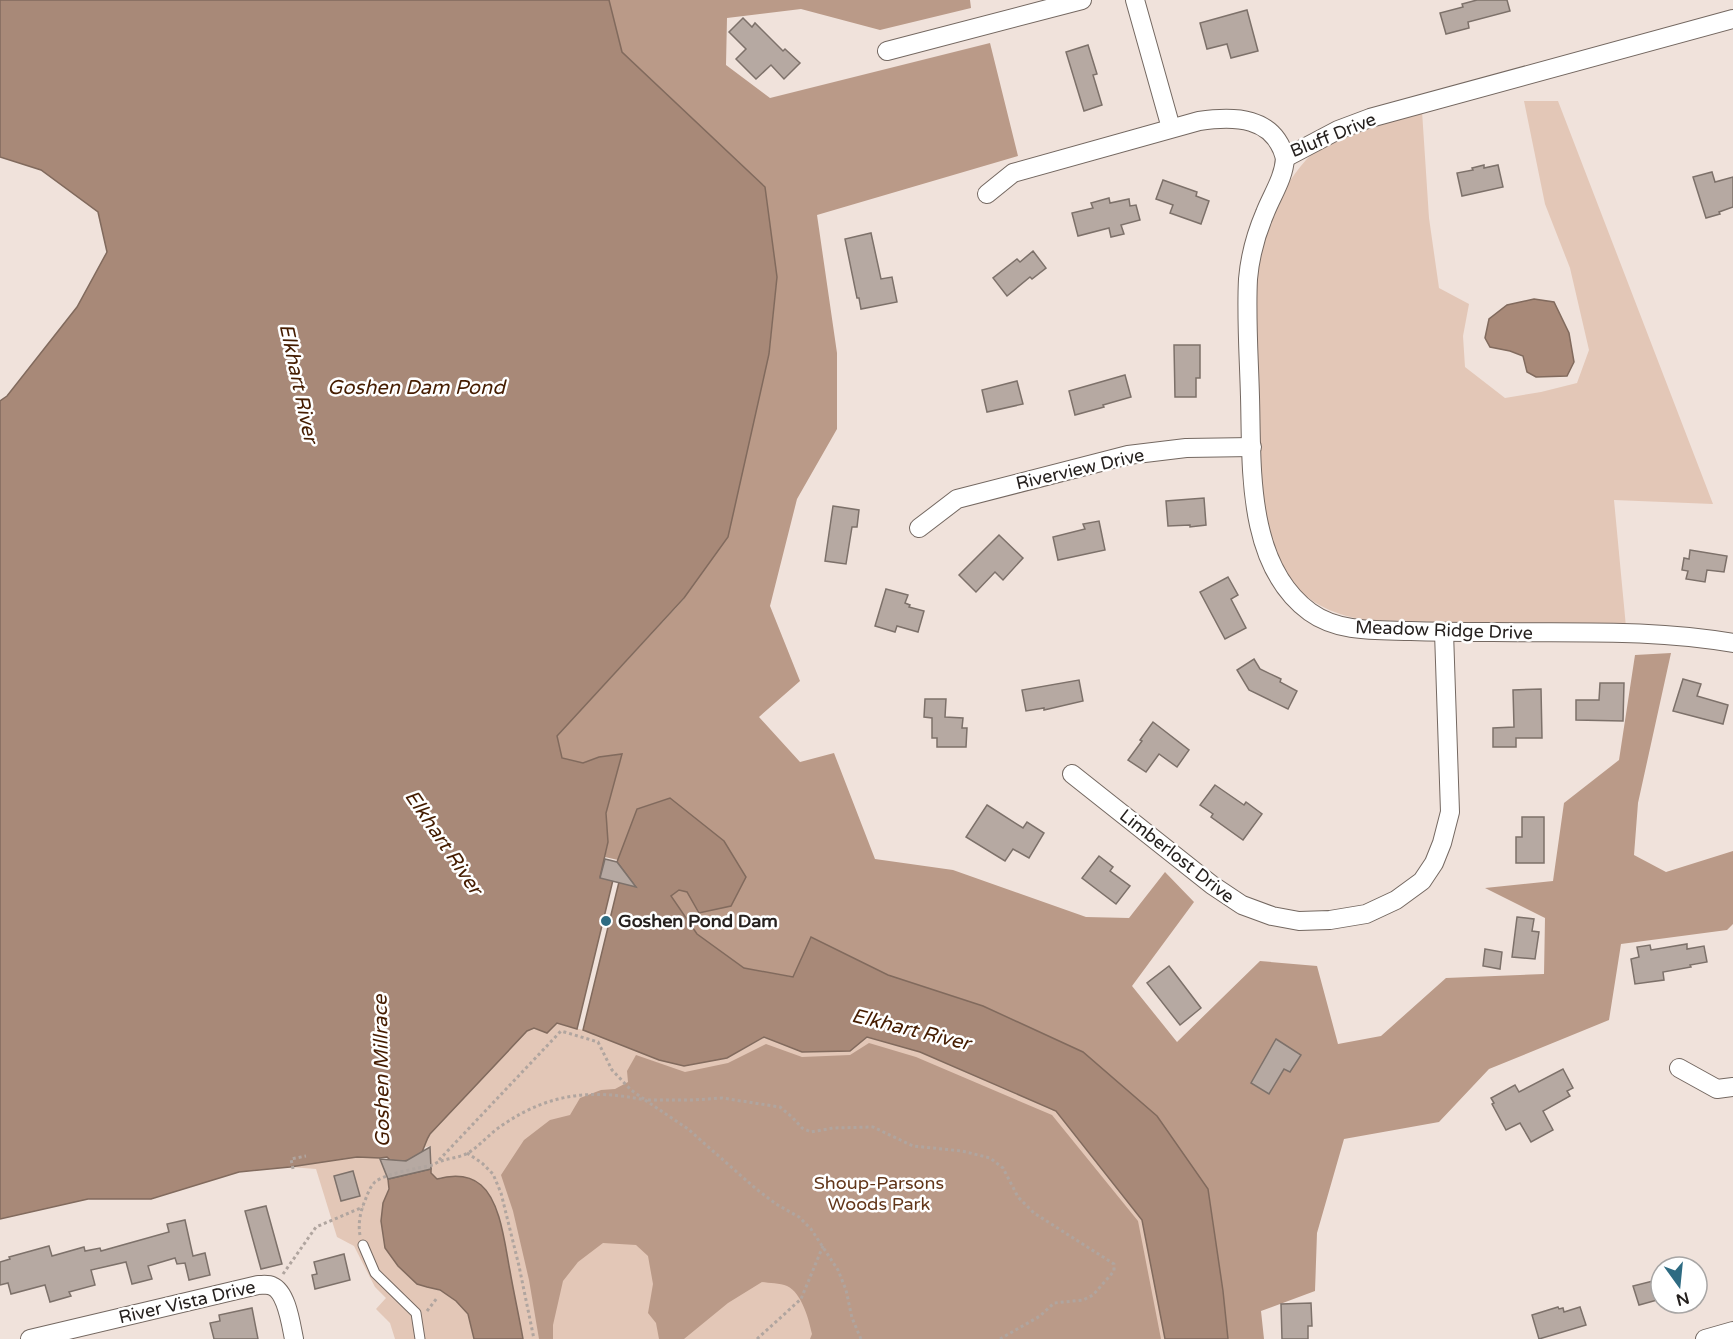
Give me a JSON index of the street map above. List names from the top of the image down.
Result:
{
  "streets": {
    "street": [
      "Bluff Drive",
      "Riverview Drive",
      "Meadow Ridge Drive",
      "Limberlost Drive",
      "River Vista Drive"
    ]
  },
  "crossings": [
    ["Bluff Drive", "Meadow Ridge Drive"],
    ["Riverview Drive", "Meadow Ridge Drive"],
    ["Meadow Ridge Drive", "Limberlost Drive"]
  ],
  "water": ["Elkhart River", "Goshen Dam Pond", "Goshen Millrace"],
  "parks": ["Shoup-Parsons Woods Park"],
  "places": ["Goshen Pond Dam"],
  "north": "bottom"
}
